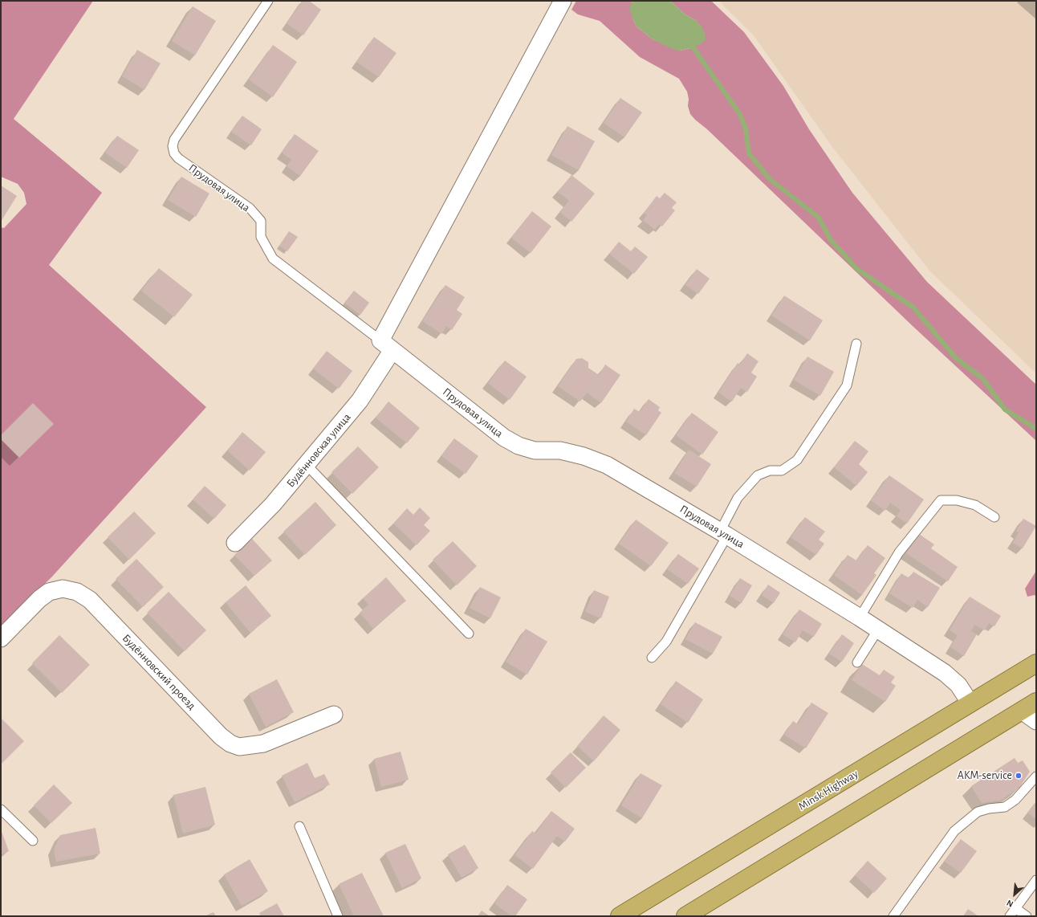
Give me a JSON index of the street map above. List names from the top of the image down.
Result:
{
  "streets": {
    "highway": ["Minsk Highway"],
    "street": ["Прудовая улица", "Будённовская улица", "Будённовский проезд"]
  },
  "crossings": [
    ["Прудовая улица", "Будённовская улица"],
    ["Прудовая улица", "Minsk Highway"]
  ],
  "places": ["AKM-service"],
  "north": "bottom left"
}
